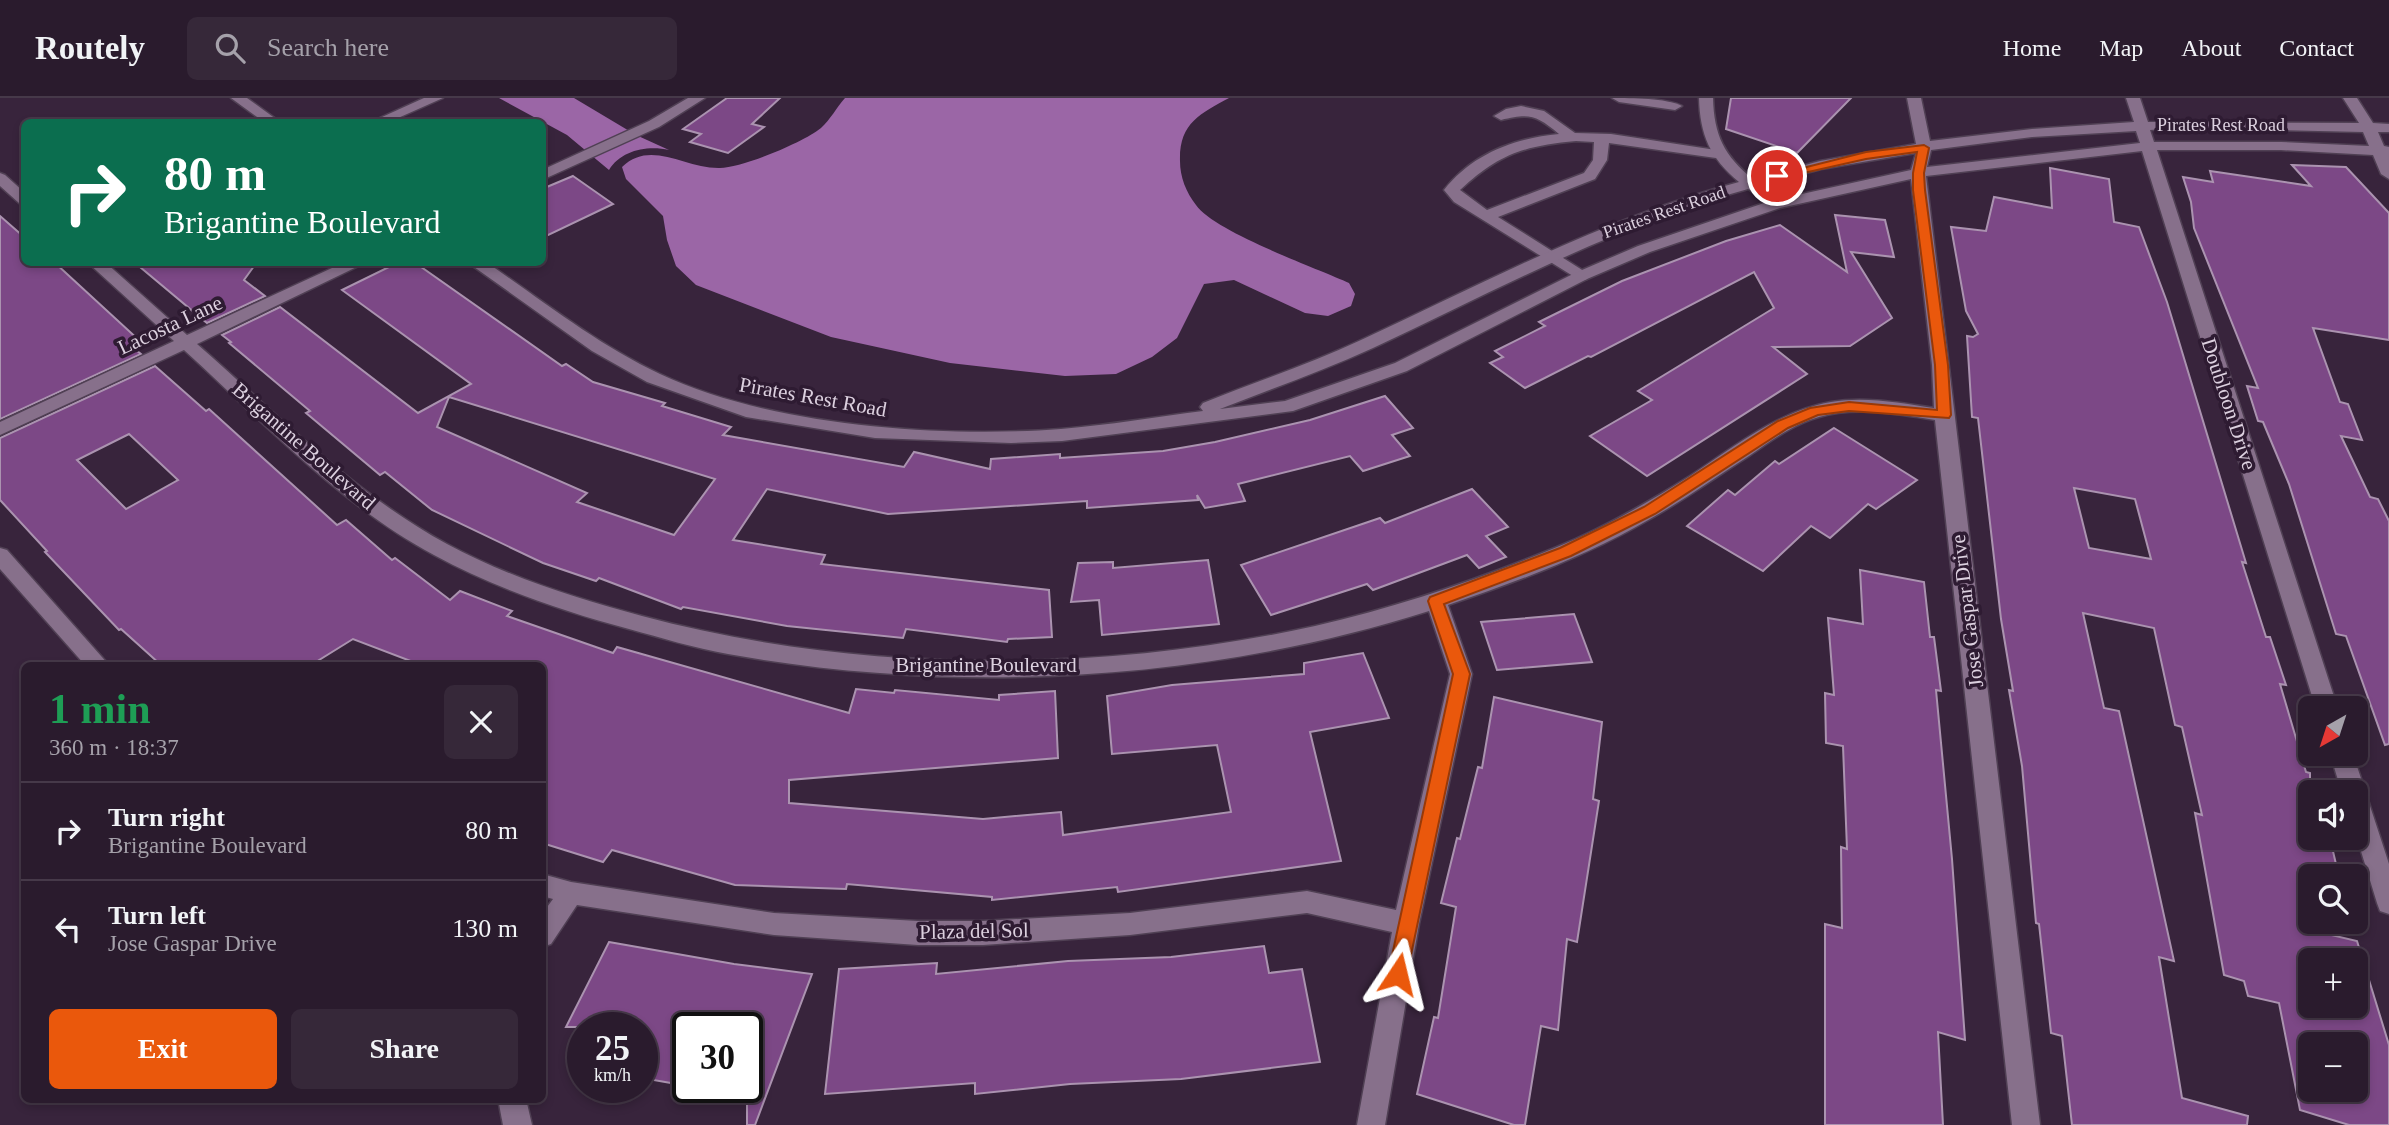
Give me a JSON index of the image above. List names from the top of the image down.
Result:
{
  "streets": {
    "street": [
      "Pirates Rest Road",
      "Lacosta Lane",
      "Doubloon Drive",
      "Brigantine Boulevard",
      "Jose Gaspar Drive",
      "Plaza del Sol"
    ]
  },
  "crossings": [
    ["Pirates Rest Road", "Doubloon Drive"],
    ["Pirates Rest Road", "Jose Gaspar Drive"],
    ["Lacosta Lane", "Brigantine Boulevard"],
    ["Brigantine Boulevard", "Jose Gaspar Drive"]
  ],
  "north": "bottom left",
  "page": {
    "header": "Routely",
    "search": "Search here",
    "nav": [
      "Home",
      "Map",
      "About",
      "Contact"
    ],
    "turn": ["80 m", "Brigantine Boulevard"],
    "heading": ["1 min", "360 m · 18:37"],
    "map_buttons": ["+", "−"],
    "list": [
      {
        "name": "Turn right",
        "note": "Brigantine Boulevard",
        "value": "80 m"
      },
      {
        "name": "Turn left",
        "note": "Jose Gaspar Drive",
        "value": "130 m"
      }
    ],
    "buttons": ["Exit", "Share"],
    "speed": "25 km/h",
    "limit": "30"
  }
}
